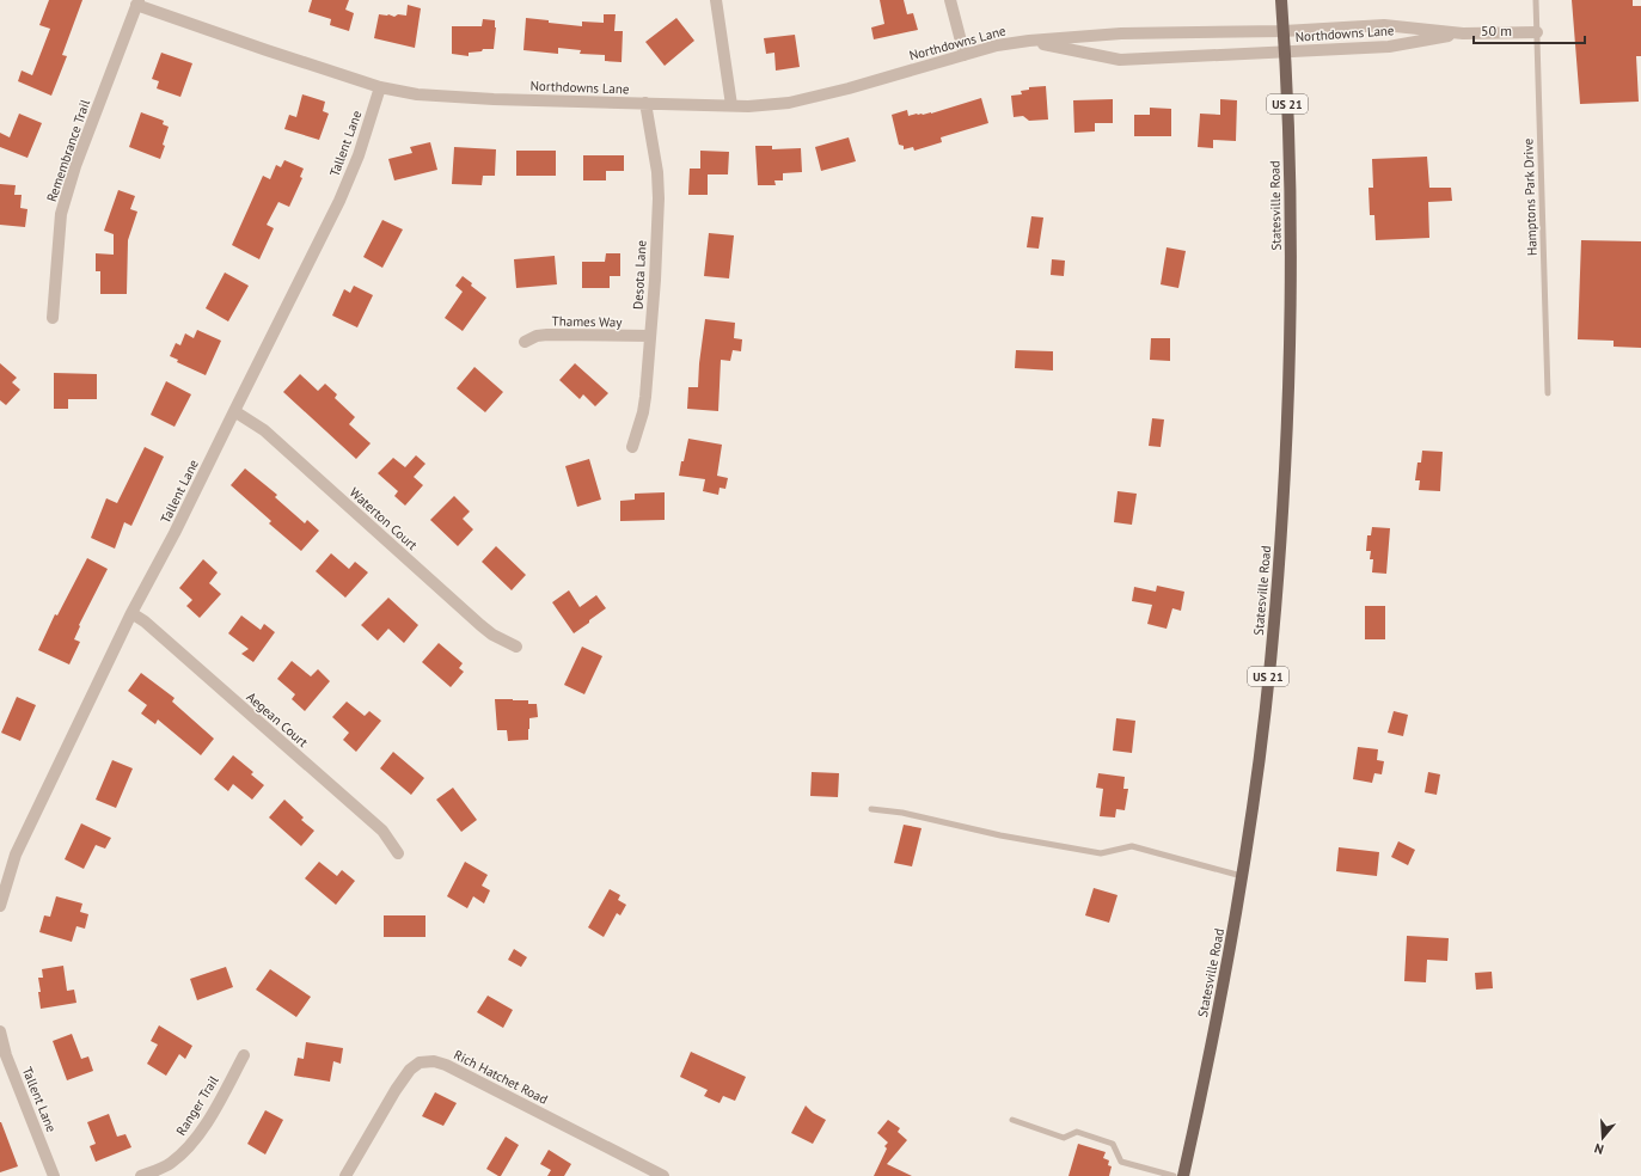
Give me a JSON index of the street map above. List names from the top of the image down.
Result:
{
  "streets": {
    "main road": ["US 21", "Statesville Road"],
    "street": [
      "Northdowns Lane",
      "Tallent Lane",
      "Remembrance Trail",
      "Desota Lane",
      "Thames Way",
      "Waterton Court",
      "Aegean Court",
      "Rich Hatchet Road",
      "Ranger Trail"
    ],
    "lane": ["Hamptons Park Drive"]
  },
  "crossings": [
    ["Northdowns Lane", "Tallent Lane"],
    ["Northdowns Lane", "Remembrance Trail"],
    ["Northdowns Lane", "Hamptons Park Drive"],
    ["Northdowns Lane", "Statesville Road"],
    ["Northdowns Lane", "Desota Lane"],
    ["Tallent Lane", "Waterton Court"],
    ["Tallent Lane", "Aegean Court"],
    ["Desota Lane", "Thames Way"]
  ],
  "scale_bar": "50 m",
  "north": "bottom"
}
